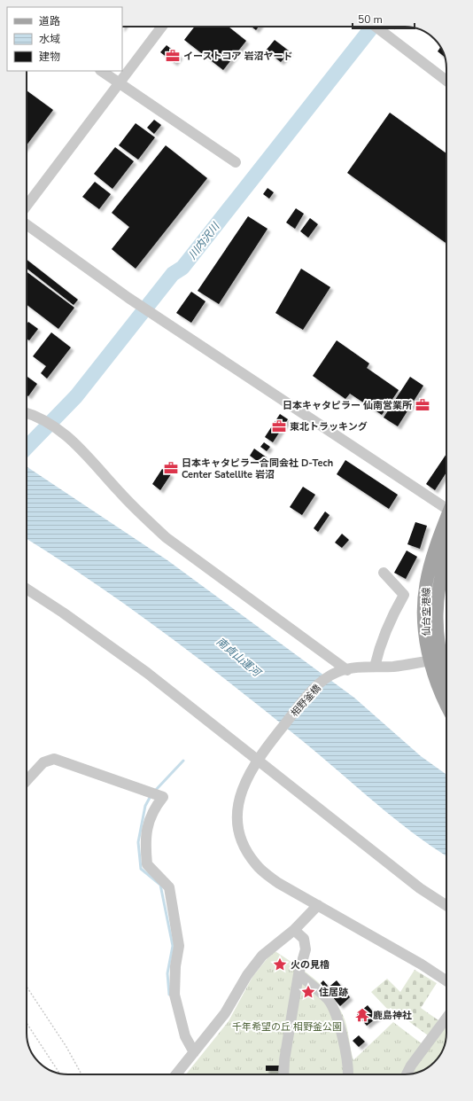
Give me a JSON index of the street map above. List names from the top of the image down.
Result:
{
  "streets": {
    "main road": ["仙台空港線"],
    "street": ["相野釜橋"]
  },
  "water": ["川内沢川", "南貞山運河"],
  "parks": ["千年希望の丘 相野釜公園"],
  "places": {
    "office": [
      "イーストコア 岩沼ヤード",
      "日本キャタピラー 仙南営業所",
      "東北トラッキング",
      "日本キャタピラー合同会社 D-Tech Center Satellite 岩沼"
    ],
    "place": ["火の見櫓", "住居跡"],
    "temple": ["鹿島神社"]
  },
  "legend": ["道路", "水域", "建物"],
  "scale_bar": "50 m"
}
